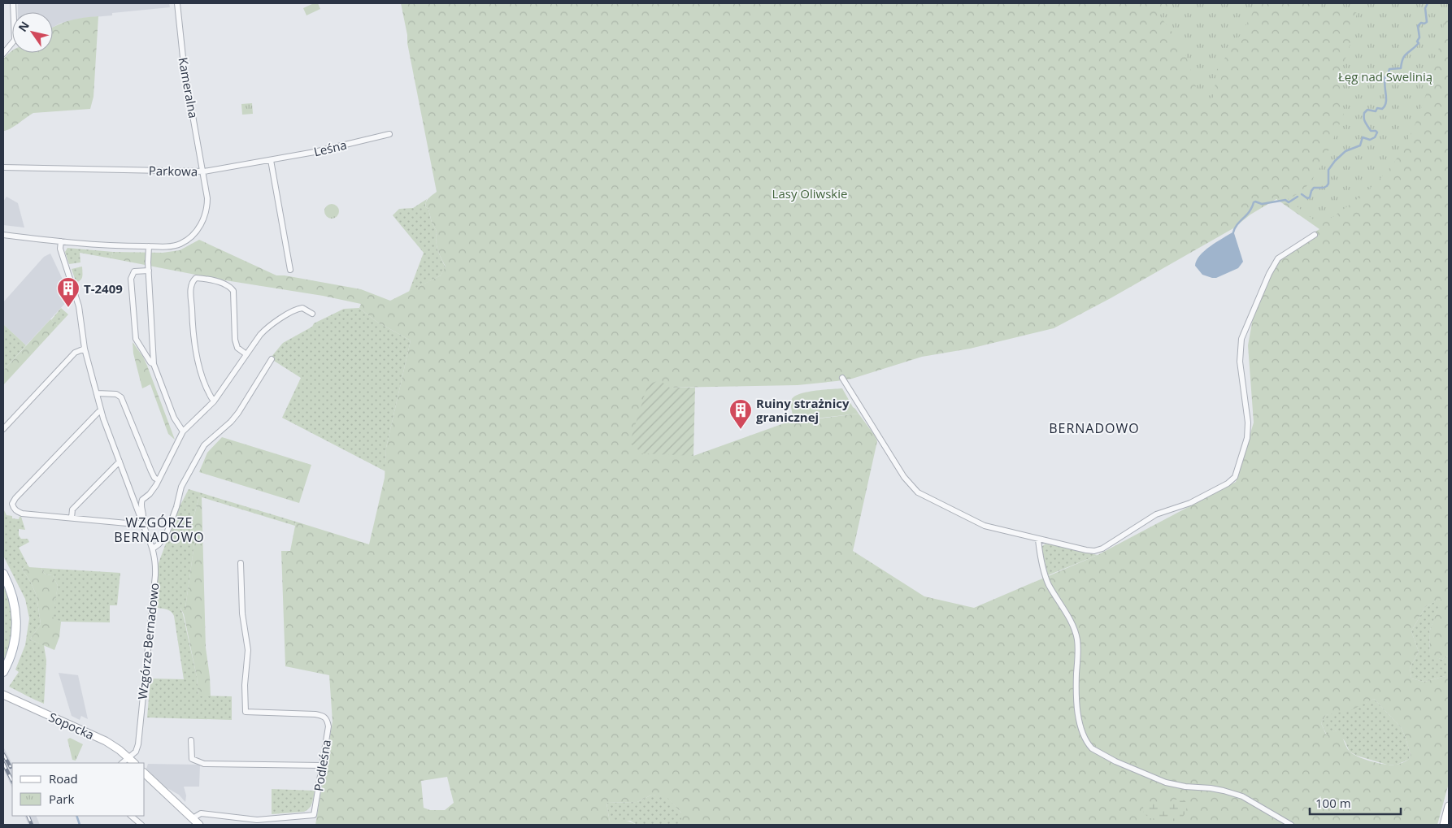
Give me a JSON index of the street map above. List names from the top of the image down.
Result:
{
  "streets": {
    "main road": ["Sopocka"],
    "street": [
      "Kameralna",
      "Leśna",
      "Parkowa",
      "Wzgórze Bernadowo",
      "Podleśna"
    ]
  },
  "crossings": [
    ["Kameralna", "Leśna"],
    ["Kameralna", "Parkowa"],
    ["Leśna", "Parkowa"],
    ["Parkowa", "Wzgórze Bernadowo"],
    ["Wzgórze Bernadowo", "Sopocka"]
  ],
  "districts": ["BERNADOWO", "WZGÓRZE BERNADOWO"],
  "parks": ["Łęg nad Swelinią", "Lasy Oliwskie"],
  "places": {
    "building": ["T-2409", "Ruiny strażnicy granicznej"]
  },
  "legend": ["Road", "Park"],
  "scale_bar": "100 m",
  "north": "top left"
}
